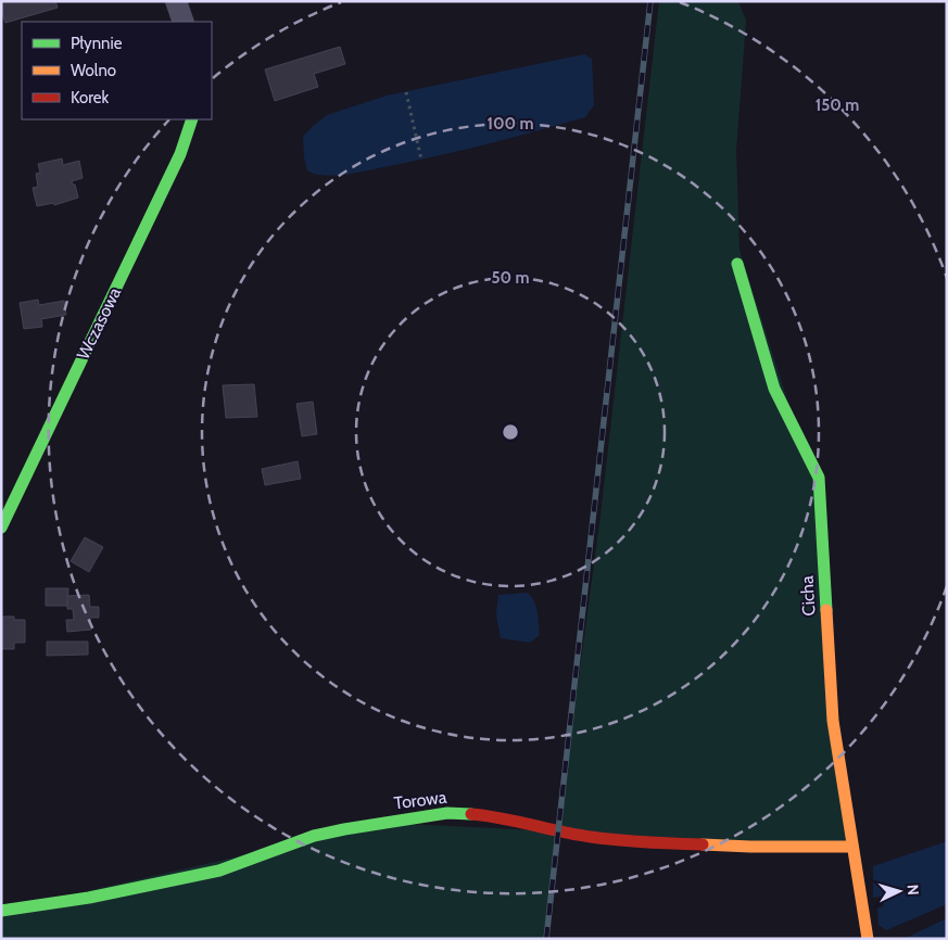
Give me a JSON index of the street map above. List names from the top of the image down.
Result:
{
  "streets": {
    "street": ["Wczasowa", "Cicha", "Torowa"]
  },
  "crossings": [
    ["Cicha", "Torowa"]
  ],
  "legend": ["Płynnie", "Wolno", "Korek"],
  "north": "right",
  "rings": ["150 m", "100 m", "50 m"]
}
